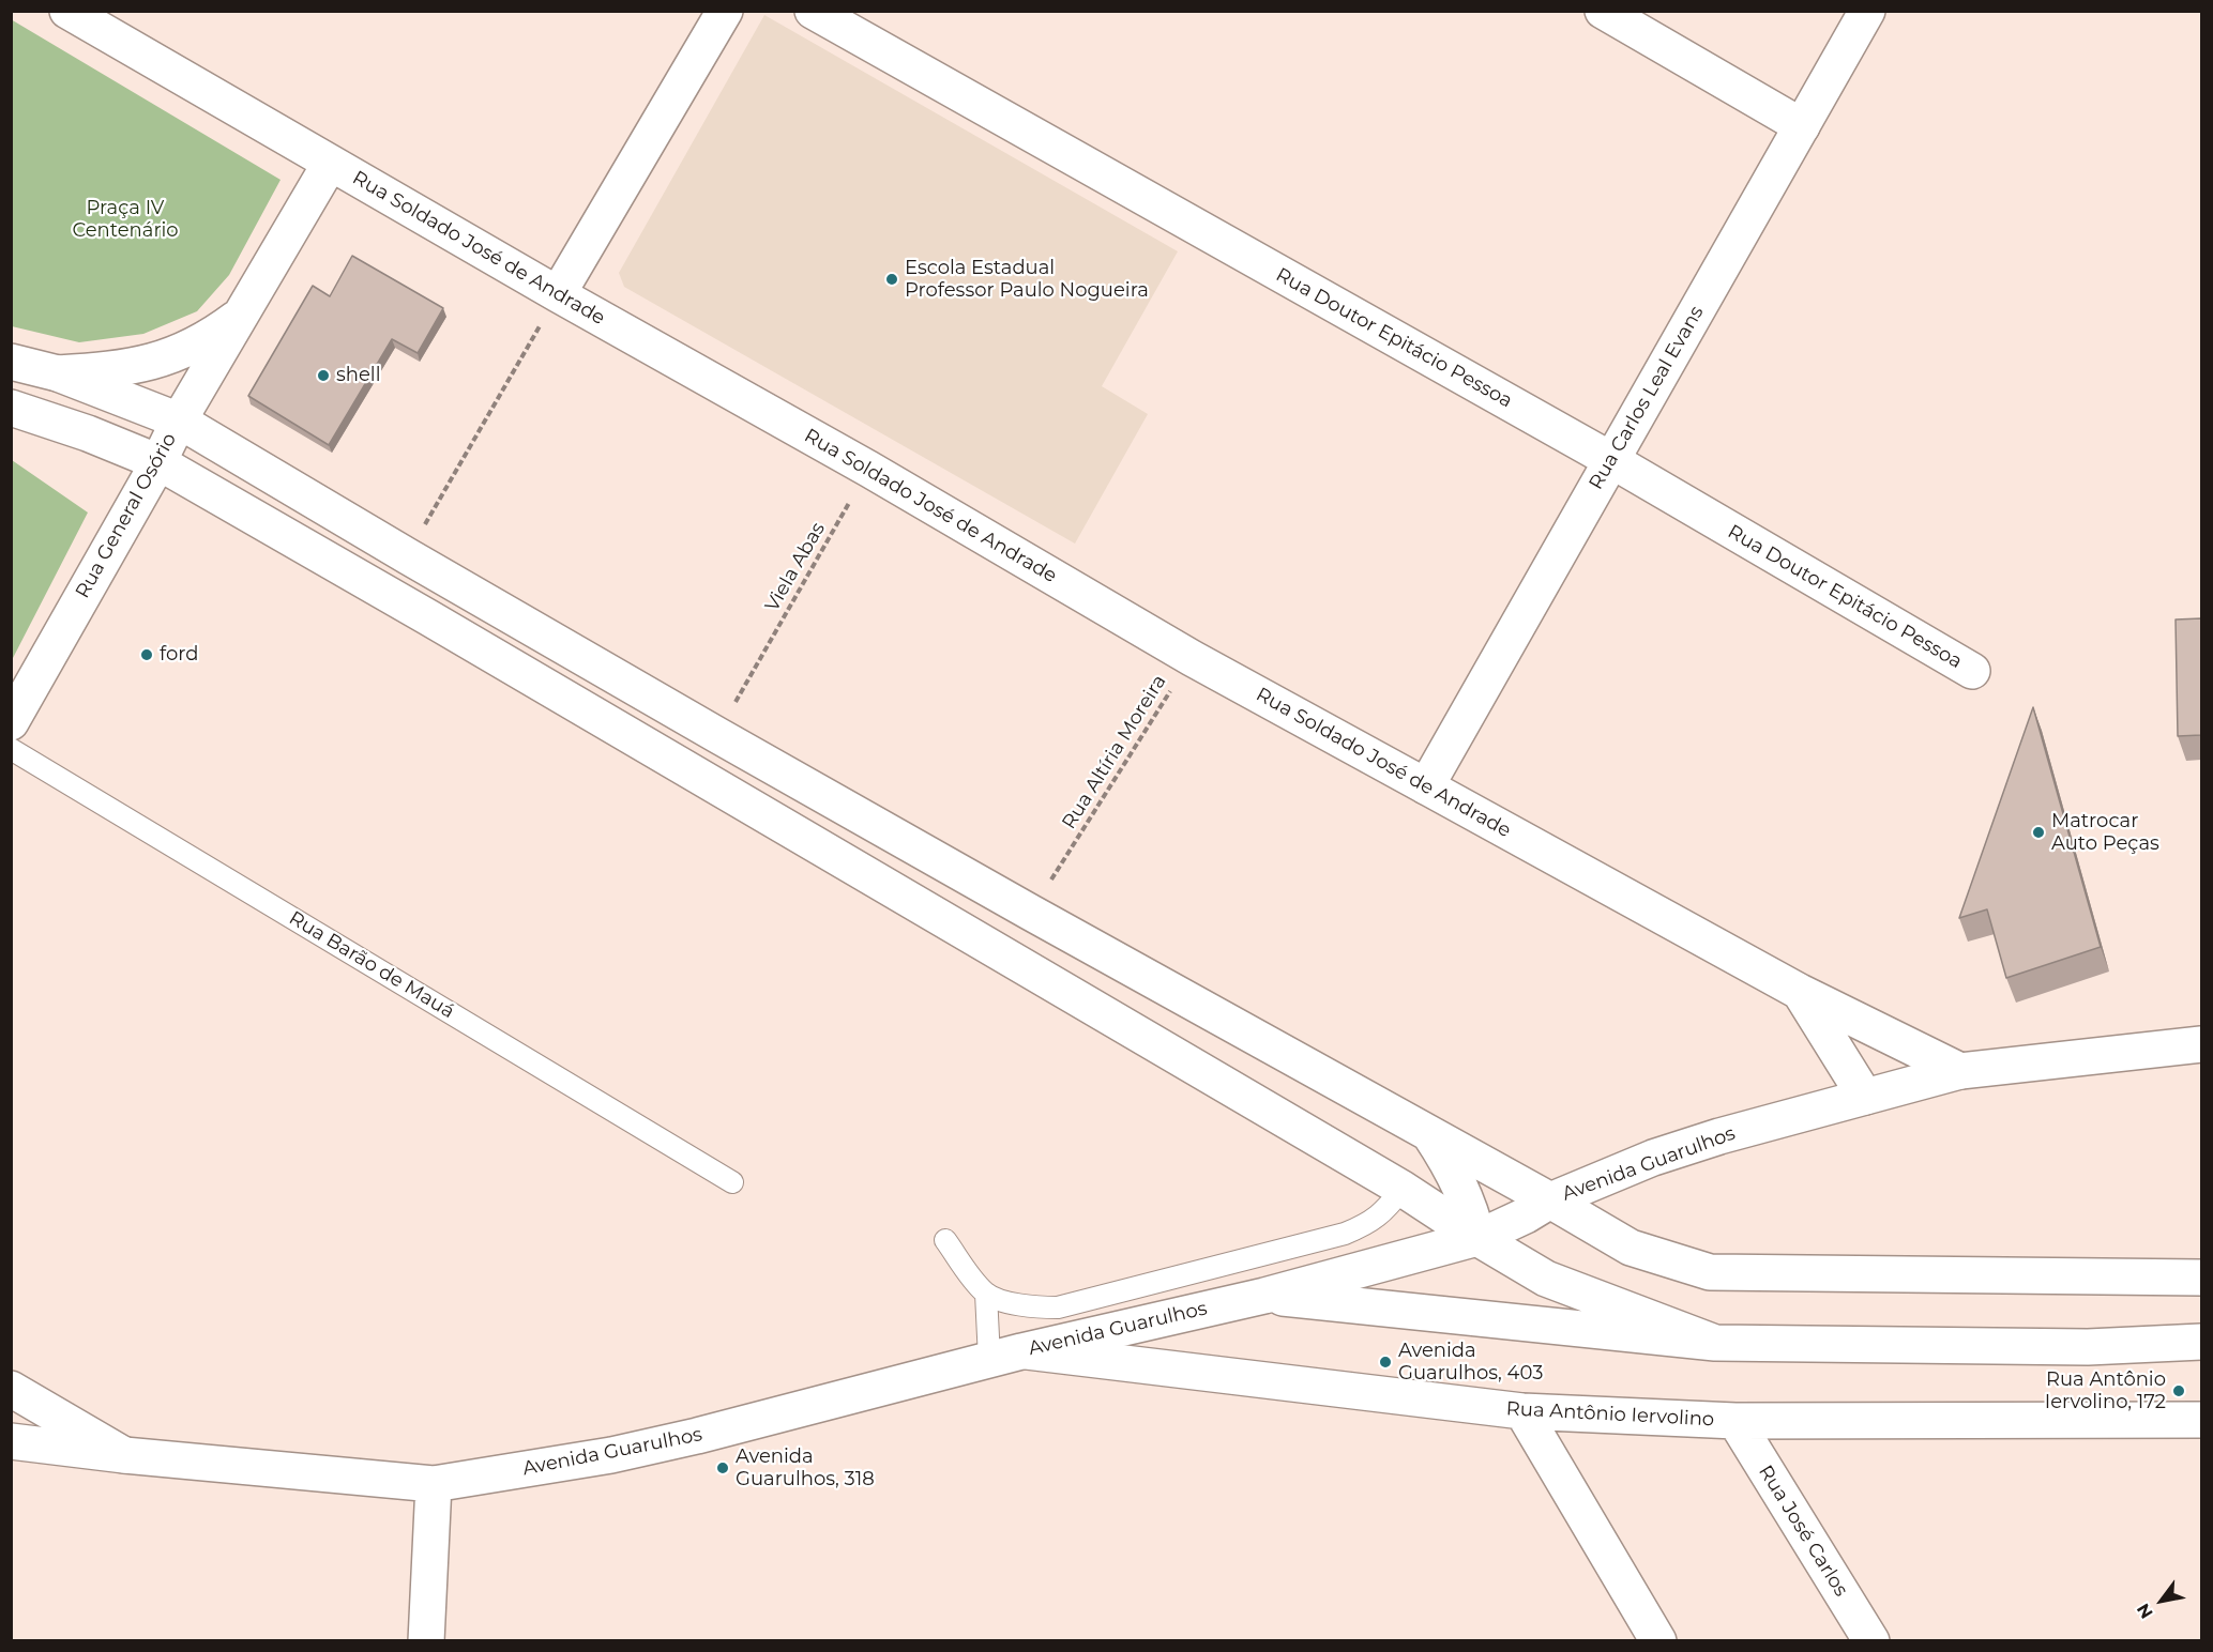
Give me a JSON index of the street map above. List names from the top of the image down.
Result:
{
  "streets": {
    "main road": [
      "Rua Soldado José de Andrade",
      "Rua Doutor Epitácio Pessoa",
      "Rua Carlos Leal Evans",
      "Rua General Osório",
      "Avenida Guarulhos",
      "Rua Antônio Iervolino",
      "Rua José Carlos"
    ],
    "lane": ["Rua Barão de Mauá"],
    "path": ["Viela Abas", "Rua Altíria Moreira"]
  },
  "crossings": [
    ["Rua Soldado José de Andrade", "Rua Carlos Leal Evans"],
    ["Rua Soldado José de Andrade", "Rua General Osório"],
    ["Rua Soldado José de Andrade", "Viela Abas"],
    ["Rua Soldado José de Andrade", "Rua Altíria Moreira"],
    ["Rua Soldado José de Andrade", "Avenida Guarulhos"],
    ["Rua Doutor Epitácio Pessoa", "Rua Carlos Leal Evans"],
    ["Avenida Guarulhos", "Rua Antônio Iervolino"],
    ["Rua Antônio Iervolino", "Rua José Carlos"]
  ],
  "parks": ["Praça IV Centenário"],
  "places": [
    "Escola Estadual Professor Paulo Nogueira",
    "shell",
    "ford",
    "Matrocar Auto Peças",
    "Avenida Guarulhos, 403",
    "Rua Antônio Iervolino, 172",
    "Avenida Guarulhos, 318"
  ],
  "north": "bottom left"
}
